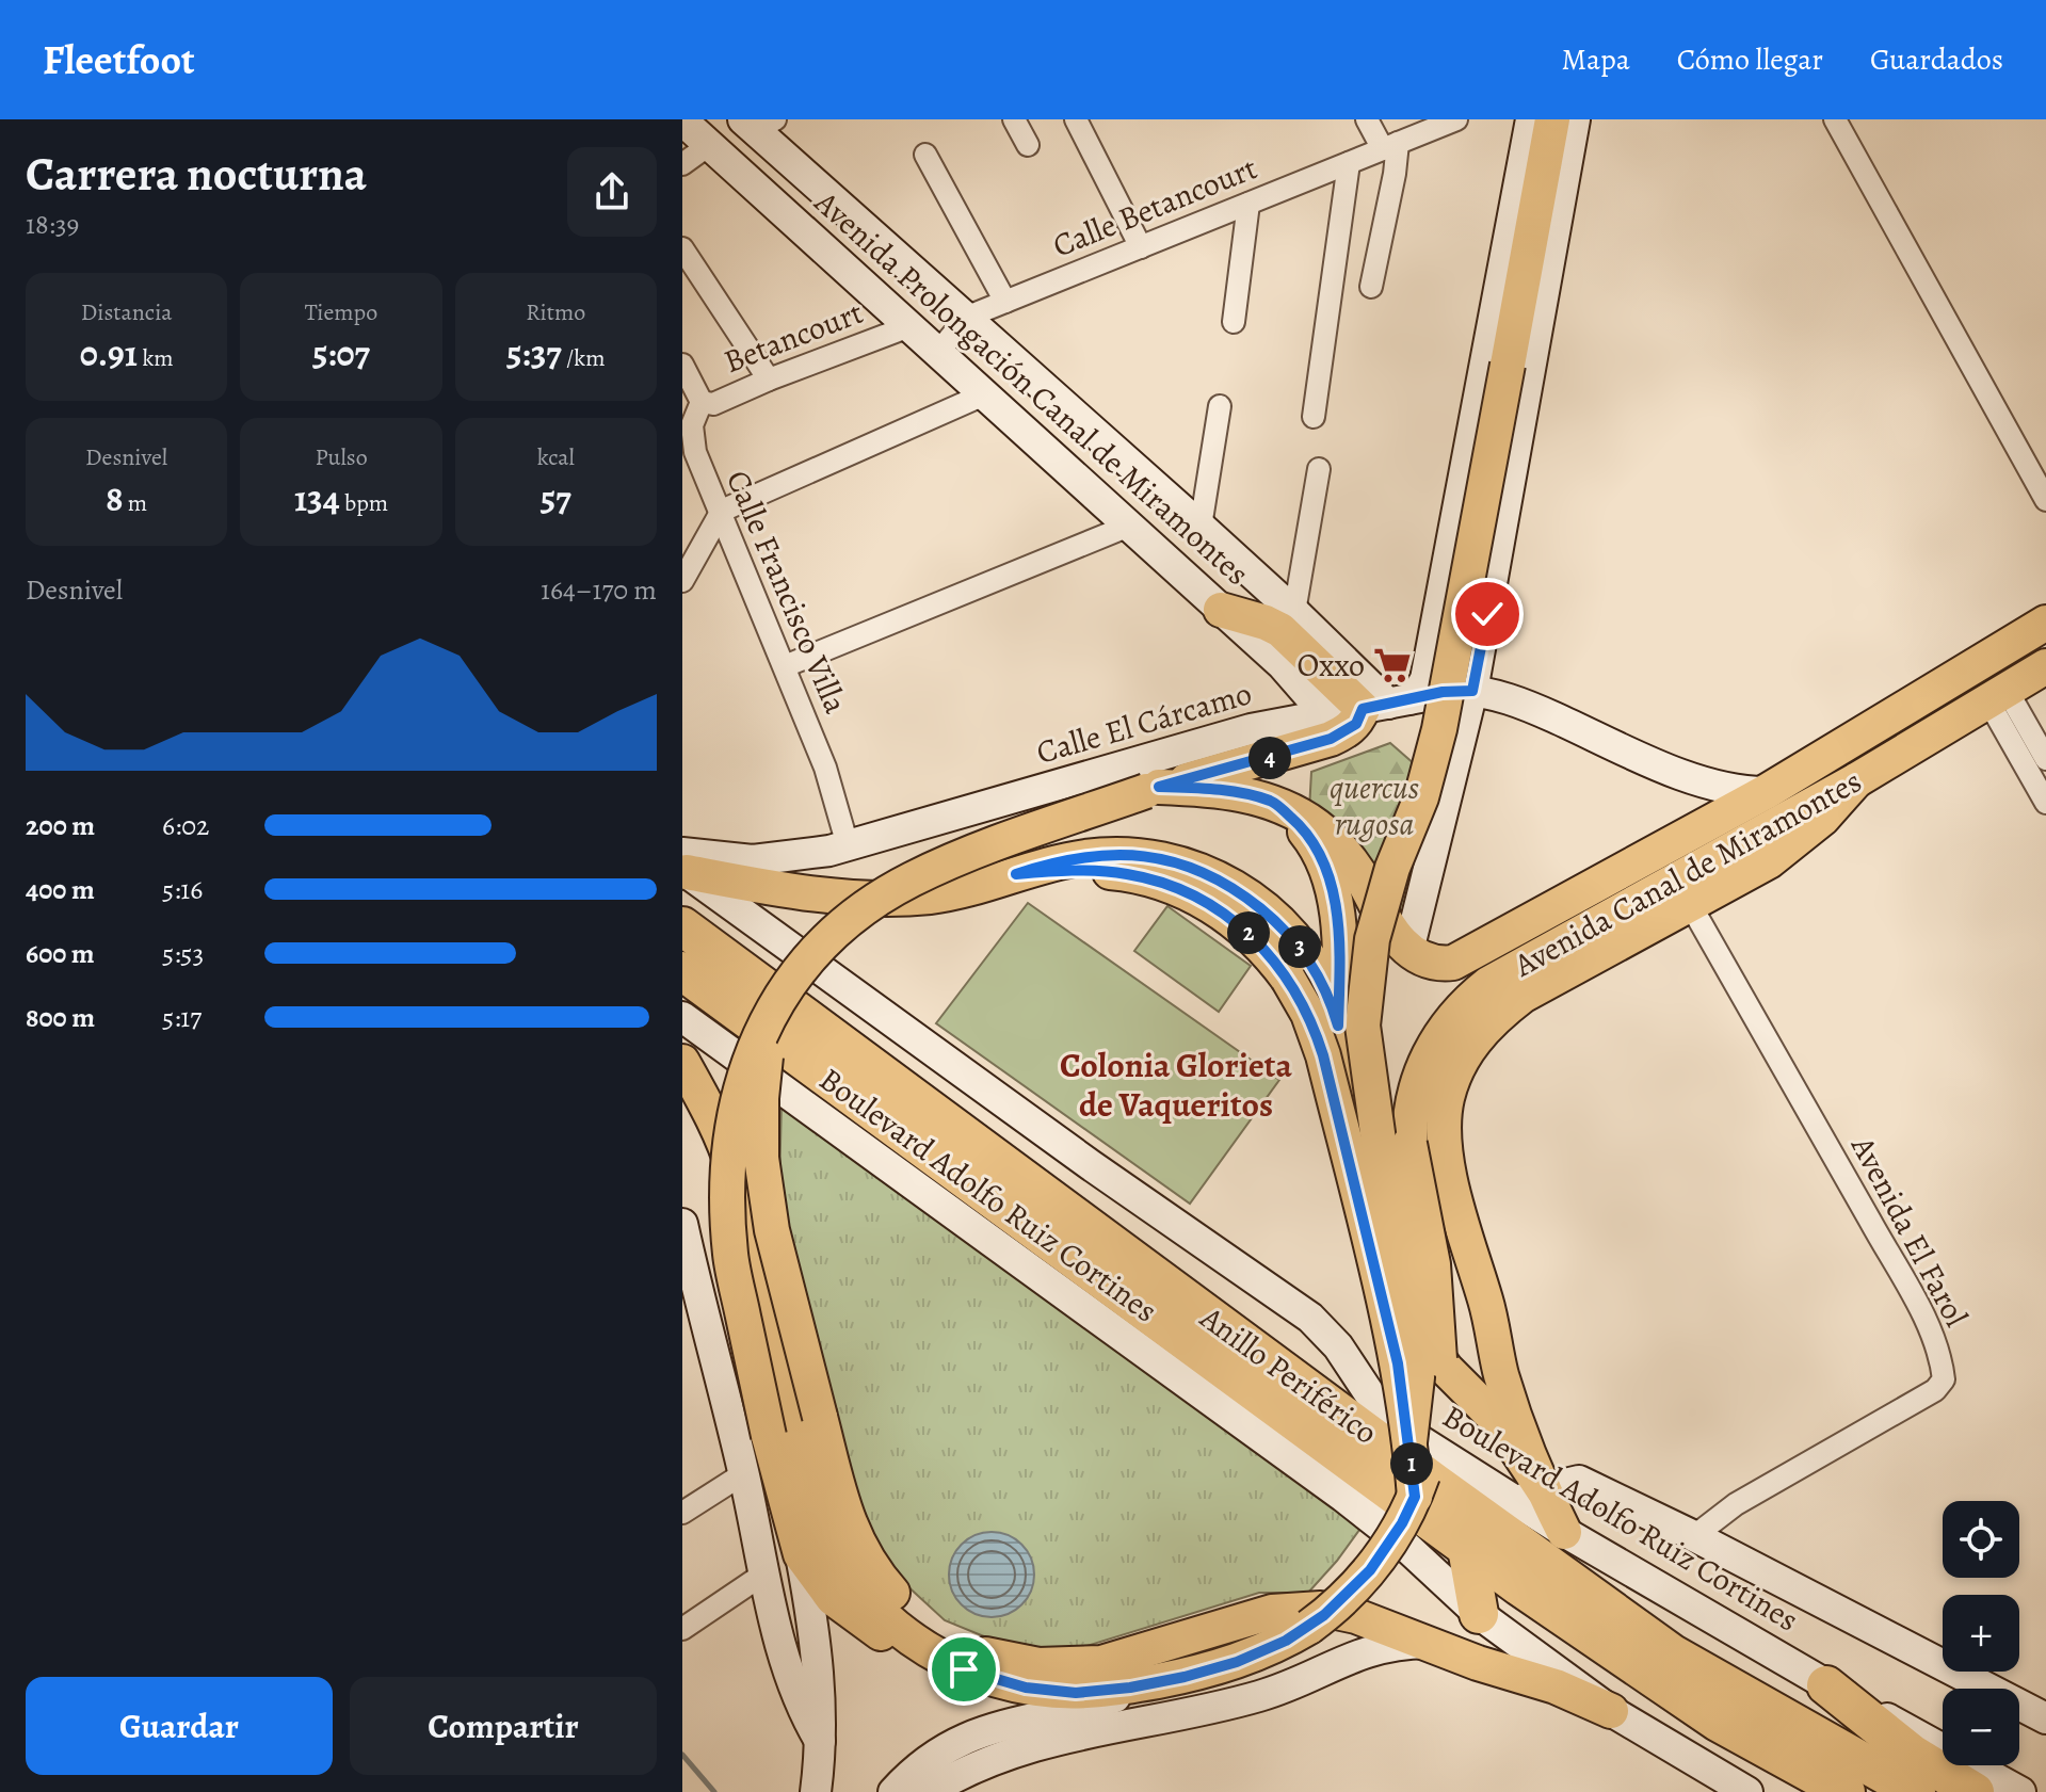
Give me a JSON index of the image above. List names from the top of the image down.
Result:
{
  "streets": {
    "highway": ["Anillo Periférico"],
    "main road": [
      "Avenida Prolongación Canal de Miramontes",
      "Calle El Cárcamo",
      "Avenida Canal de Miramontes",
      "Boulevard Adolfo Ruiz Cortines"
    ],
    "street": [
      "Calle Betancourt",
      "Betancourt",
      "Calle Francisco Villa",
      "Avenida El Farol"
    ]
  },
  "crossings": [
    ["Calle Betancourt", "Avenida Prolongación Canal de Miramontes"],
    ["Betancourt", "Avenida Prolongación Canal de Miramontes"],
    ["Betancourt", "Calle Francisco Villa"],
    ["Avenida Prolongación Canal de Miramontes", "Calle El Cárcamo"],
    ["Calle Francisco Villa", "Calle El Cárcamo"],
    ["Calle El Cárcamo", "Avenida Canal de Miramontes"],
    ["Calle El Cárcamo", "Boulevard Adolfo Ruiz Cortines"],
    ["Avenida Canal de Miramontes", "Anillo Periférico"]
  ],
  "districts": ["Colonia Glorieta de Vaqueritos"],
  "parks": ["quercus rugosa"],
  "places": {
    "supermarket": ["Oxxo"]
  },
  "page": {
    "header": "Fleetfoot",
    "nav": ["Mapa", "Cómo llegar", "Guardados"],
    "heading": ["Carrera nocturna", "18:39"],
    "stats": [
      ["Distancia", "0.91 km"],
      ["Tiempo", "5:07"],
      ["Ritmo", "5:37 /km"],
      ["Desnivel", "8 m"],
      ["Pulso", "134 bpm"],
      ["kcal", "57"]
    ],
    "chart": ["Desnivel", "164–170 m"],
    "pins": [
      "4",
      "2",
      "3",
      "1"
    ],
    "list": [
      {
        "name": "200 m",
        "note": "6:02"
      },
      {
        "name": "400 m",
        "note": "5:16"
      },
      {
        "name": "600 m",
        "note": "5:53"
      },
      {
        "name": "800 m",
        "note": "5:17"
      }
    ],
    "map_buttons": ["+", "−"],
    "buttons": ["Guardar", "Compartir"]
  }
}
